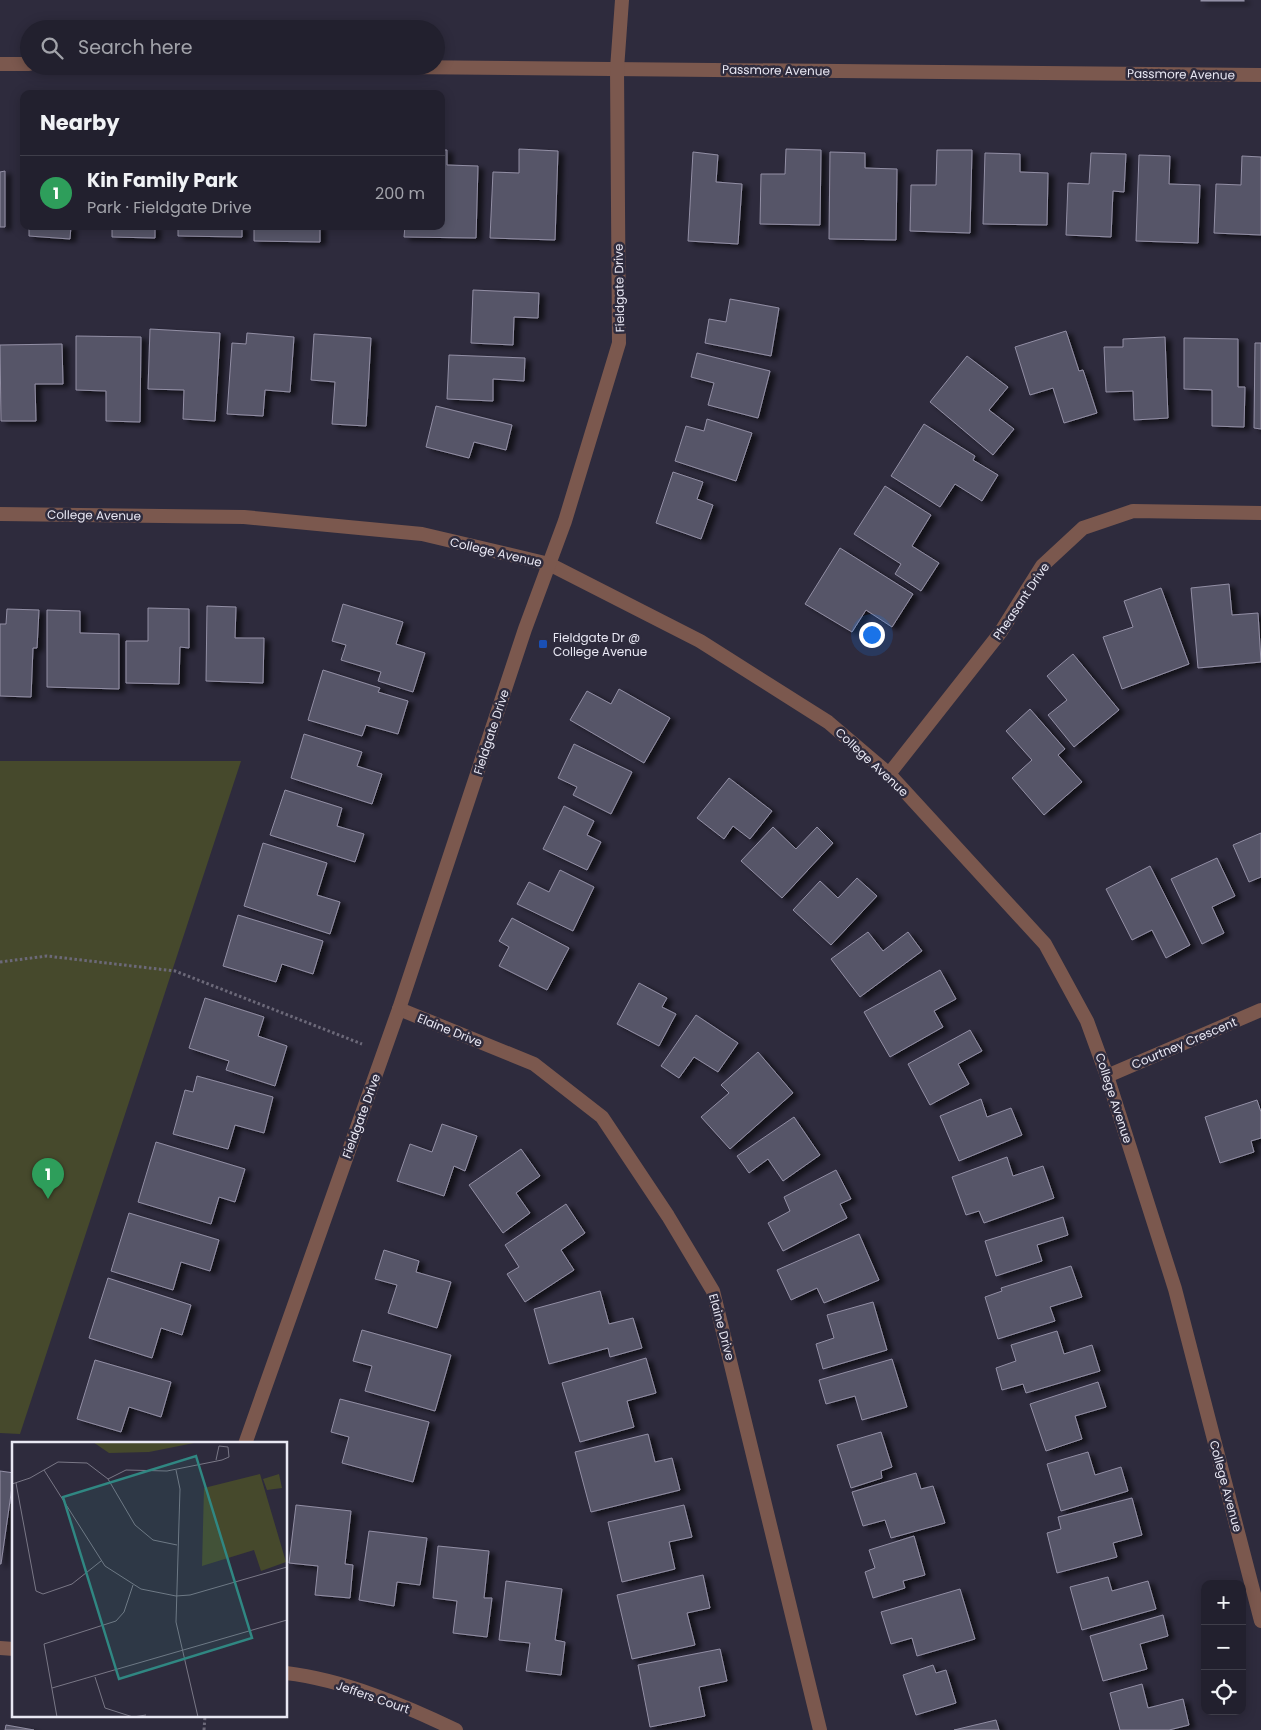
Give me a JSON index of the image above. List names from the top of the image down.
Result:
{
  "streets": {
    "street": [
      "Passmore Avenue",
      "Fieldgate Drive",
      "College Avenue",
      "Pheasant Drive",
      "Elaine Drive",
      "Courtney Crescent",
      "Jeffers Court"
    ]
  },
  "crossings": [
    ["Passmore Avenue", "Fieldgate Drive"],
    ["Fieldgate Drive", "College Avenue"],
    ["Fieldgate Drive", "Elaine Drive"],
    ["College Avenue", "Pheasant Drive"],
    ["College Avenue", "Courtney Crescent"]
  ],
  "places": {
    "transit": ["Fieldgate Dr @ College Avenue"]
  },
  "page": {
    "search": "Search here",
    "heading": "Nearby",
    "list": [
      {
        "mark": "1",
        "name": "Kin Family Park",
        "note": "Park · Fieldgate Drive",
        "value": "200 m"
      }
    ],
    "pins": "1",
    "map_buttons": ["+", "−"]
  }
}
